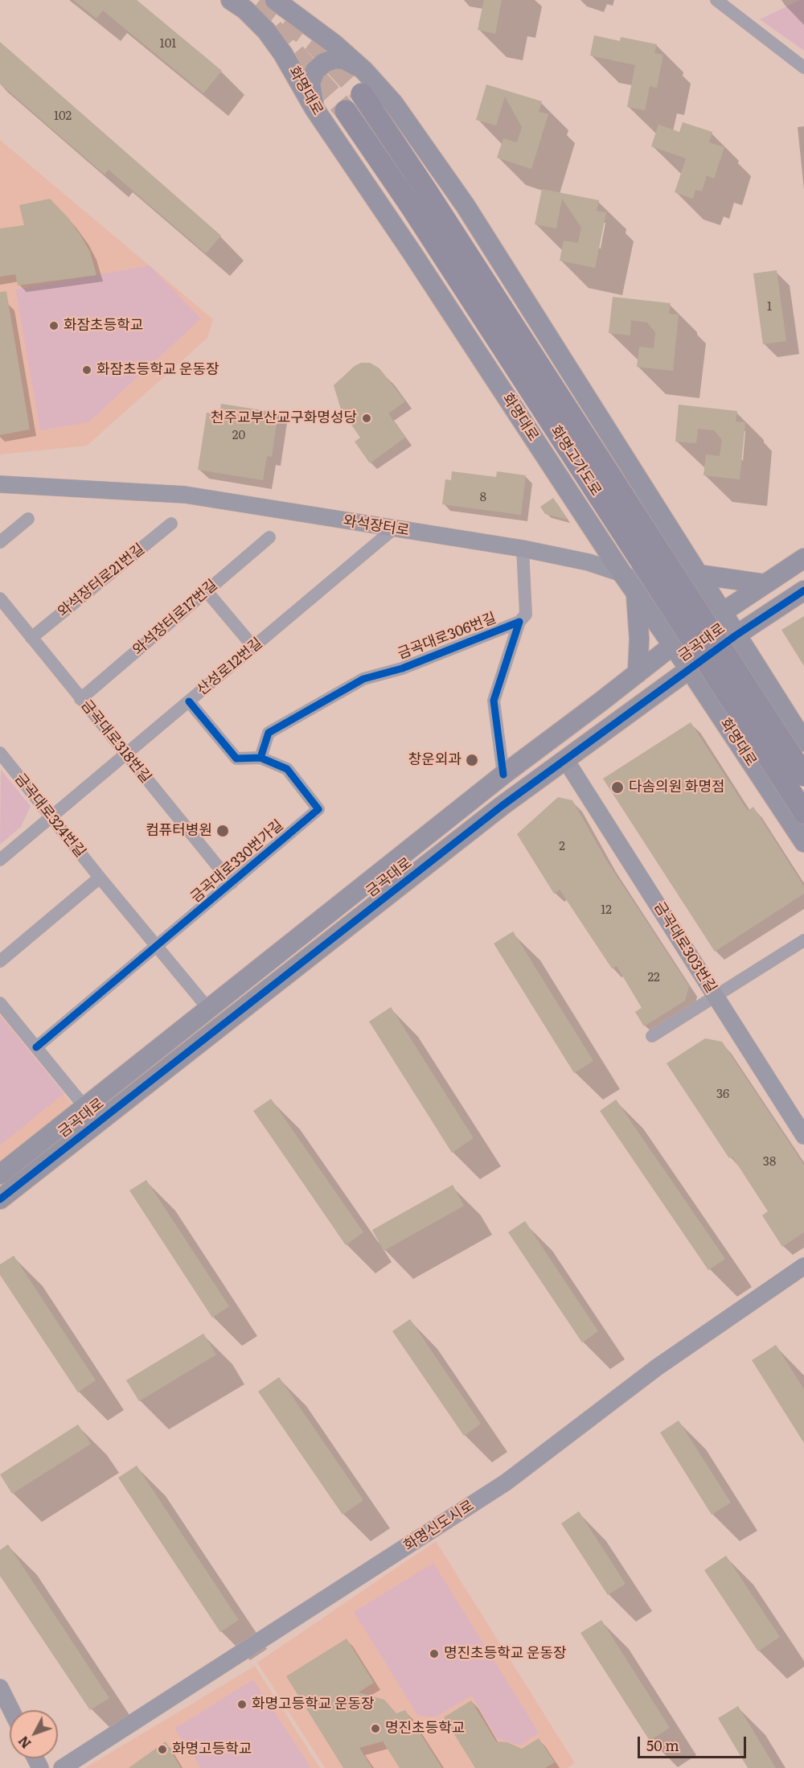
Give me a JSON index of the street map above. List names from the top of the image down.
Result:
{
  "streets": {
    "highway": ["화명고가도로"],
    "main road": [
      "화명대로",
      "와석장터로",
      "금곡대로",
      "금곡대로303번길",
      "화명신도시로"
    ],
    "street": [
      "와석장터로21번길",
      "와석장터로17번길",
      "금곡대로306번길",
      "산성로12번길",
      "금곡대로318번길",
      "금곡대로324번길",
      "금곡대로330번가길"
    ]
  },
  "crossings": [
    ["화명대로", "와석장터로"],
    ["화명대로", "금곡대로"],
    ["와석장터로", "금곡대로"],
    ["와석장터로", "산성로12번길"],
    ["와석장터로21번길", "금곡대로318번길"],
    ["와석장터로17번길", "금곡대로318번길"],
    ["금곡대로306번길", "금곡대로"],
    ["금곡대로306번길", "금곡대로330번가길"],
    ["금곡대로", "금곡대로324번길"],
    ["금곡대로", "금곡대로303번길"],
    ["산성로12번길", "금곡대로318번길"],
    ["산성로12번길", "금곡대로324번길"],
    ["산성로12번길", "금곡대로330번가길"],
    ["금곡대로318번길", "금곡대로330번가길"],
    ["금곡대로324번길", "금곡대로330번가길"]
  ],
  "places": [
    "화잠초등학교",
    "화잠초등학교 운동장",
    "천주교부산교구화명성당",
    "창운외과",
    "다솜의원 화명점",
    "컴퓨터병원",
    "명진초등학교 운동장",
    "화명고등학교 운동장",
    "명진초등학교",
    "화명고등학교"
  ],
  "house_numbers": [
    "101",
    "102",
    "1",
    "20",
    "8",
    "2",
    "12",
    "22",
    "36",
    "38"
  ],
  "scale_bar": "50 m",
  "north": "bottom left"
}
